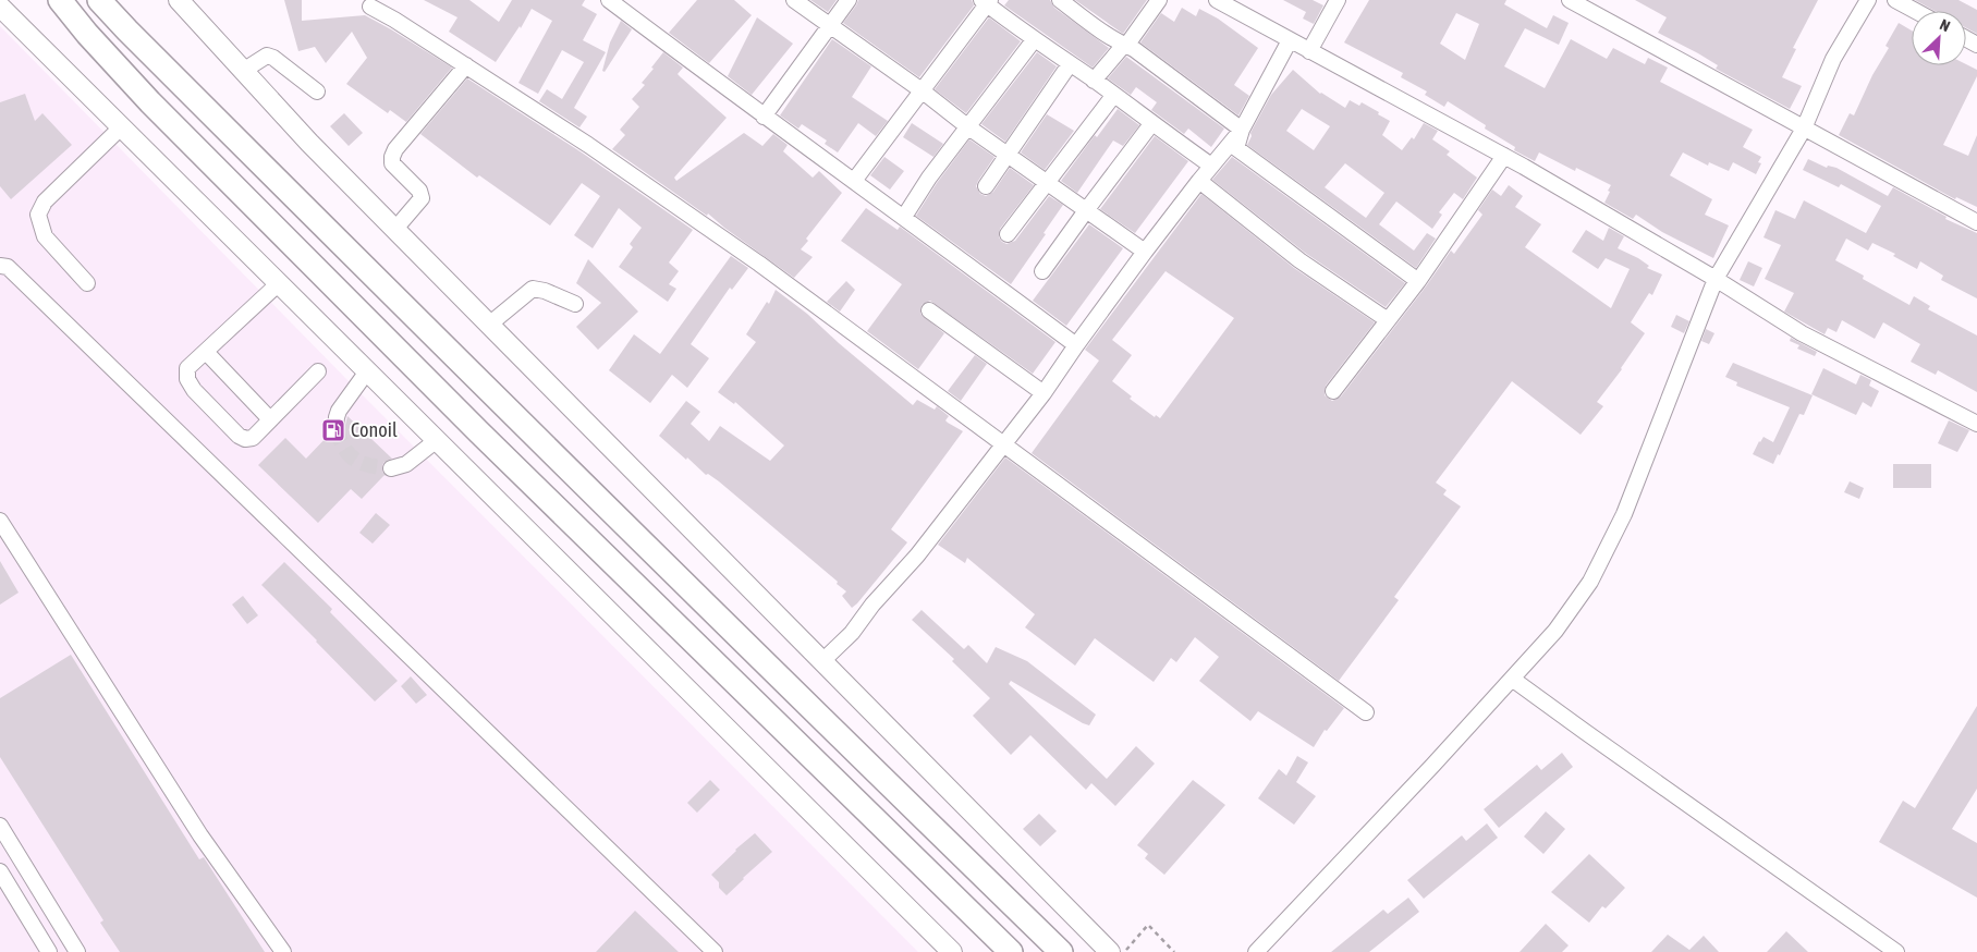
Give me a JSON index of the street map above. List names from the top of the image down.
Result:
{
  "places": {
    "fuel station": ["Conoil"]
  },
  "north": "top right"
}
